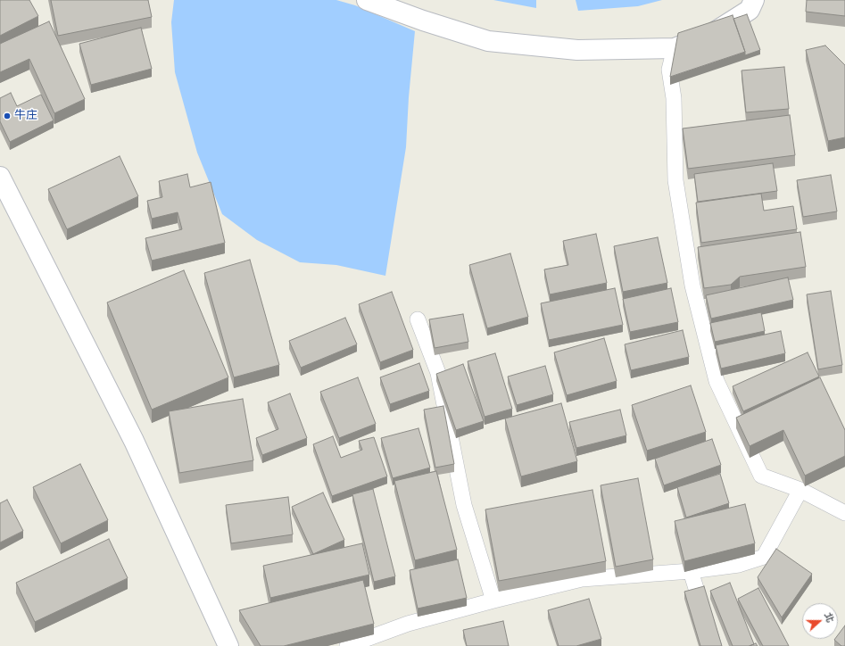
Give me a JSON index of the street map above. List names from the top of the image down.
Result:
{
  "places": ["牛庄"],
  "north": "right"
}
